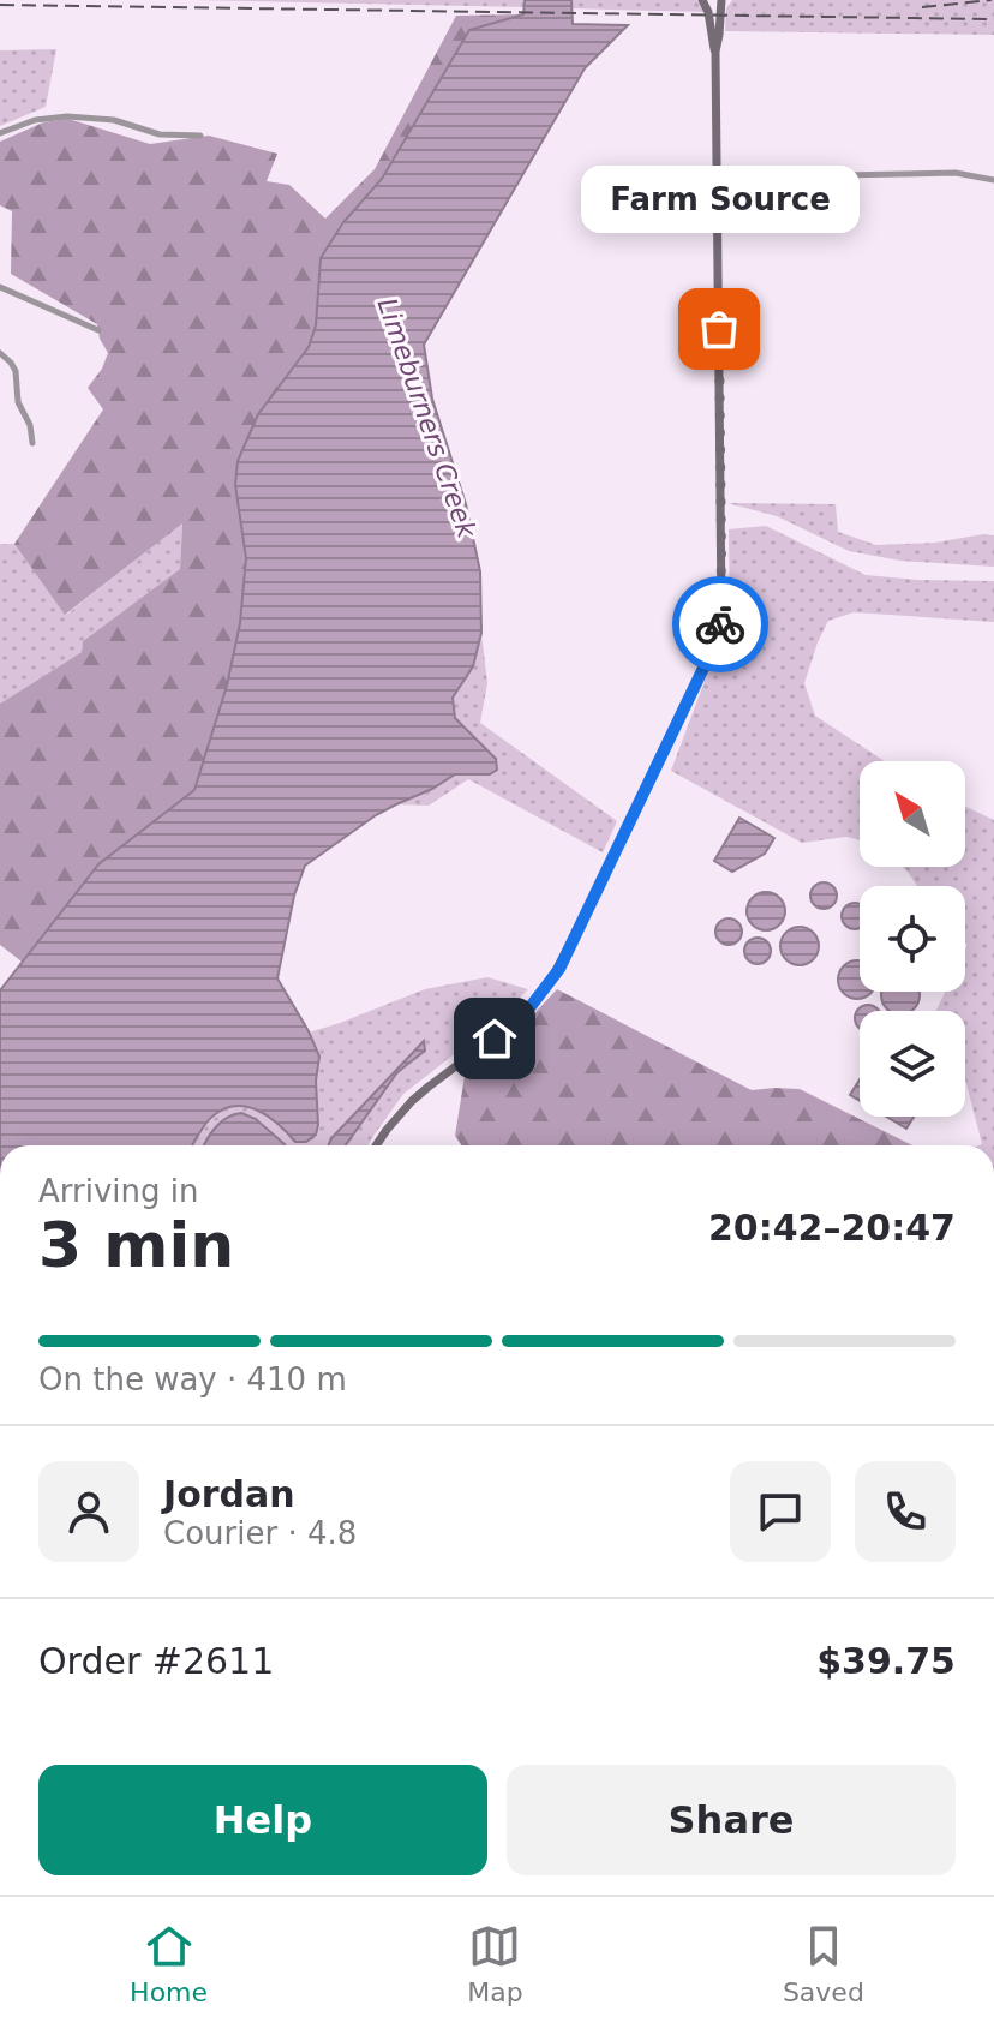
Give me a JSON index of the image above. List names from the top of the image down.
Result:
{
  "water": ["Limeburners Creek"],
  "places": ["Farm Source"],
  "north": "top left",
  "page": {
    "bubble": "Farm Source",
    "heading": ["3 min", "Arriving in", "20:42–20:47"],
    "panel": [
      "Jordan",
      "Courier · 4.8",
      "Order #2611",
      "$39.75"
    ],
    "bar": "On the way · 410 m",
    "buttons": ["Help", "Share"],
    "tabs": ["Home", "Map", "Saved"]
  }
}
